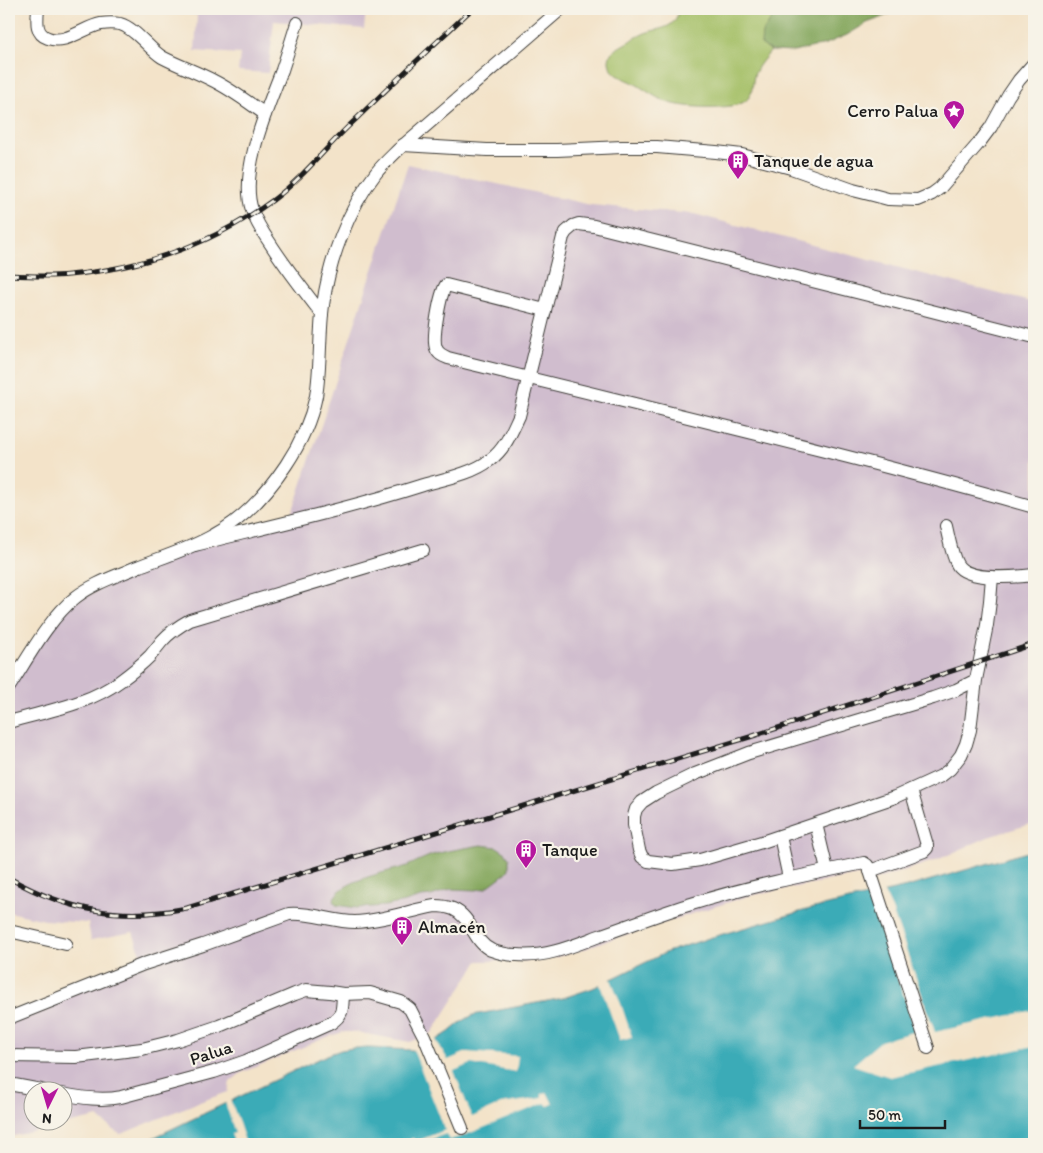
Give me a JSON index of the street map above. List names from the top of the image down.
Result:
{
  "streets": {
    "street": ["Palua"]
  },
  "places": {
    "place": ["Cerro Palua"],
    "building": ["Tanque de agua", "Tanque", "Almacén"]
  },
  "scale_bar": "50 m",
  "north": "bottom"
}
